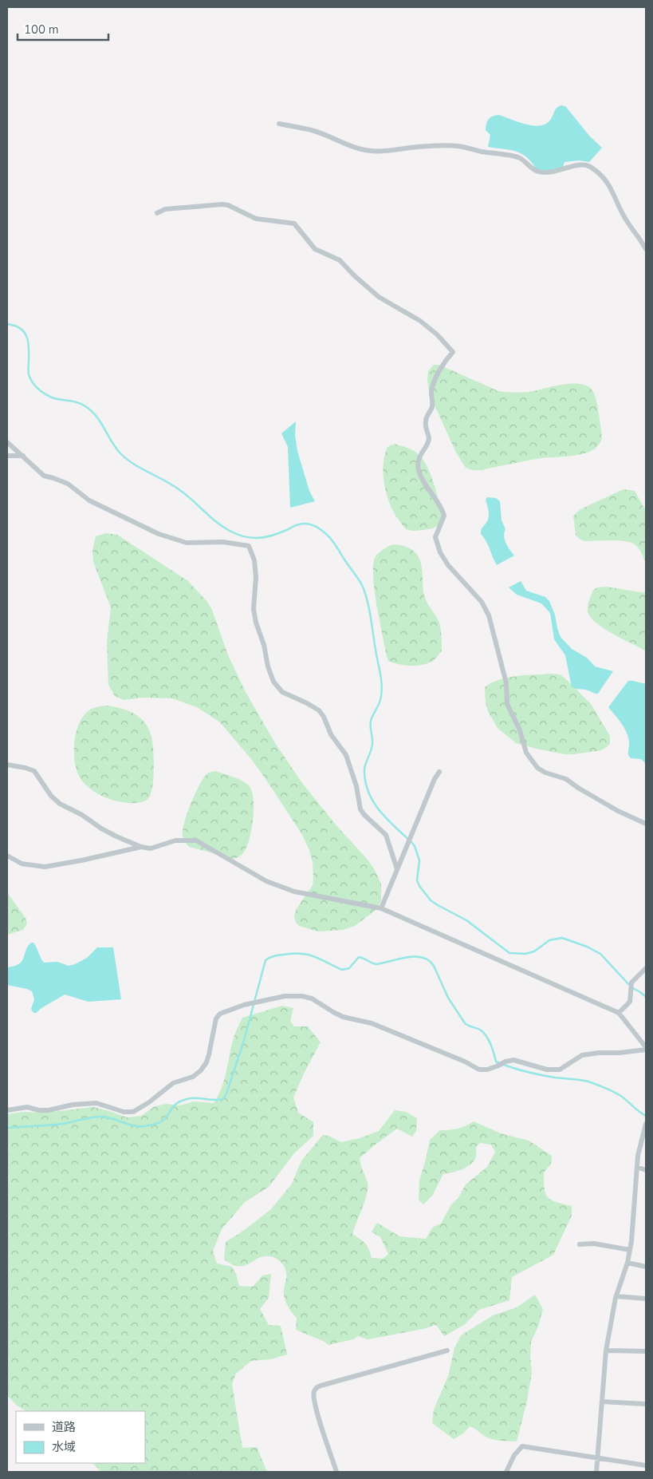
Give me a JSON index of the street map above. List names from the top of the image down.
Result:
{
  "legend": ["道路", "水域"],
  "scale_bar": "100 m"
}
